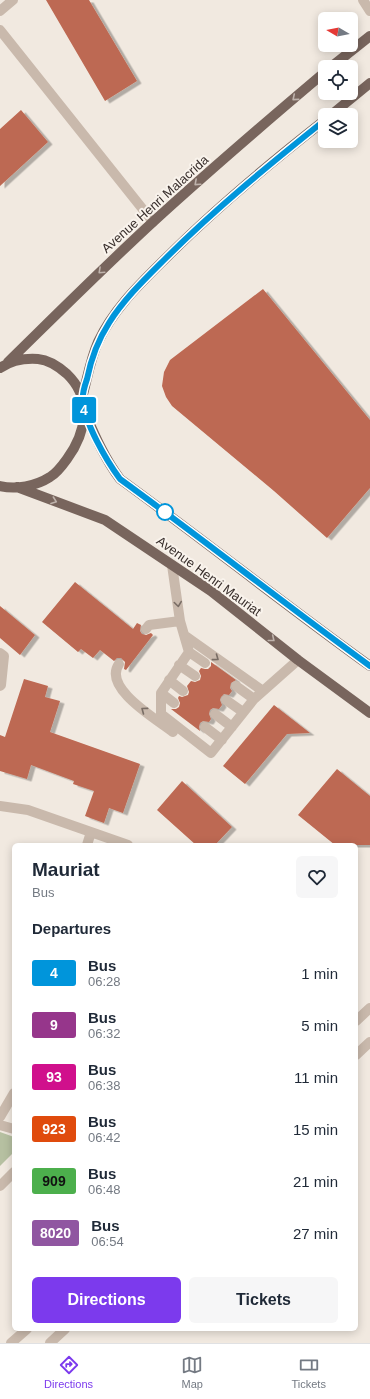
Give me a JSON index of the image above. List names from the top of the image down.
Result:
{
  "streets": {
    "main road": ["Avenue Henri Malacrida", "Avenue Henri Mauriat"]
  },
  "lines": ["bus line 4"],
  "north": "left",
  "page": {
    "on_map": "4",
    "heading": [
      ["Mauriat", "Bus"],
      "Departures"
    ],
    "list": [
      {
        "mark": "4",
        "name": "Bus",
        "note": "06:28",
        "value": "1 min"
      },
      {
        "mark": "9",
        "name": "Bus",
        "note": "06:32",
        "value": "5 min"
      },
      {
        "mark": "93",
        "name": "Bus",
        "note": "06:38",
        "value": "11 min"
      },
      {
        "mark": "923",
        "name": "Bus",
        "note": "06:42",
        "value": "15 min"
      },
      {
        "mark": "909",
        "name": "Bus",
        "note": "06:48",
        "value": "21 min"
      },
      {
        "mark": "8020",
        "name": "Bus",
        "note": "06:54",
        "value": "27 min"
      }
    ],
    "buttons": ["Directions", "Tickets"],
    "tabs": ["Directions", "Map", "Tickets"]
  }
}
